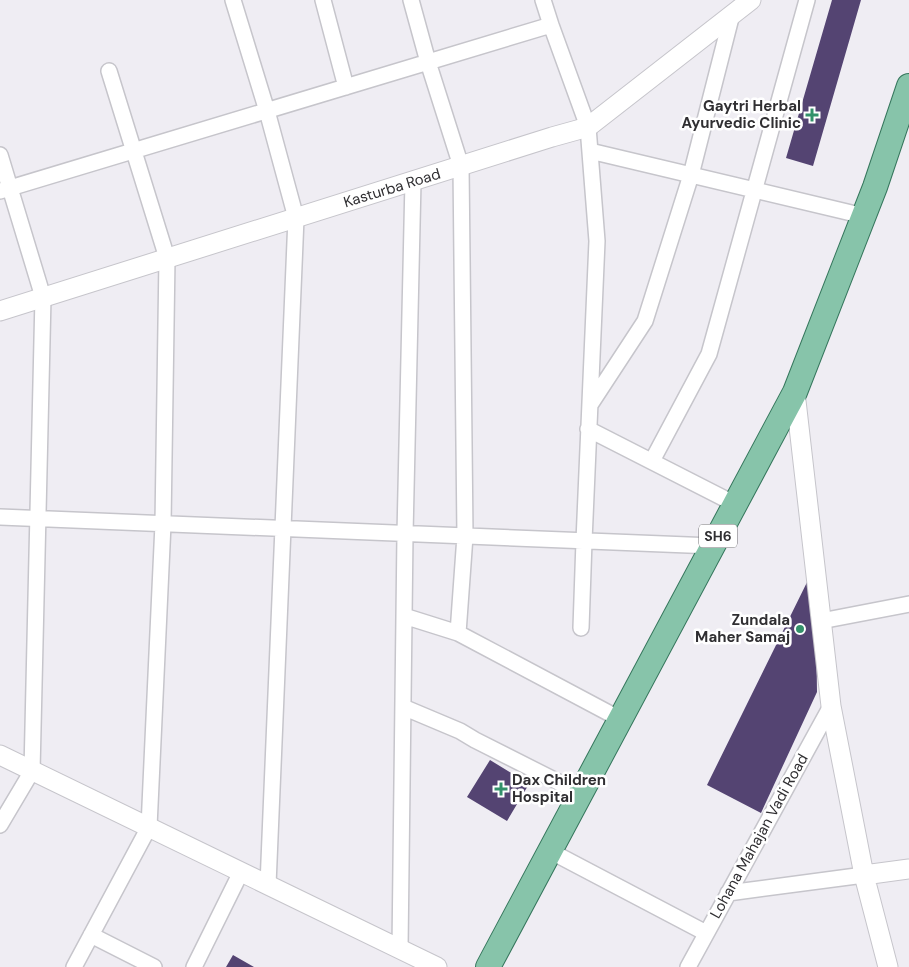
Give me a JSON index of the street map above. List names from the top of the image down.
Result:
{
  "streets": {
    "main road": ["SH6"],
    "street": ["Kasturba Road", "Lohana Mahajan Vadi Road"]
  },
  "places": {
    "health": ["Gaytri Herbal Ayurvedic Clinic", "Dax Children Hospital"],
    "other": ["Zundala Maher Samaj"]
  }
}
